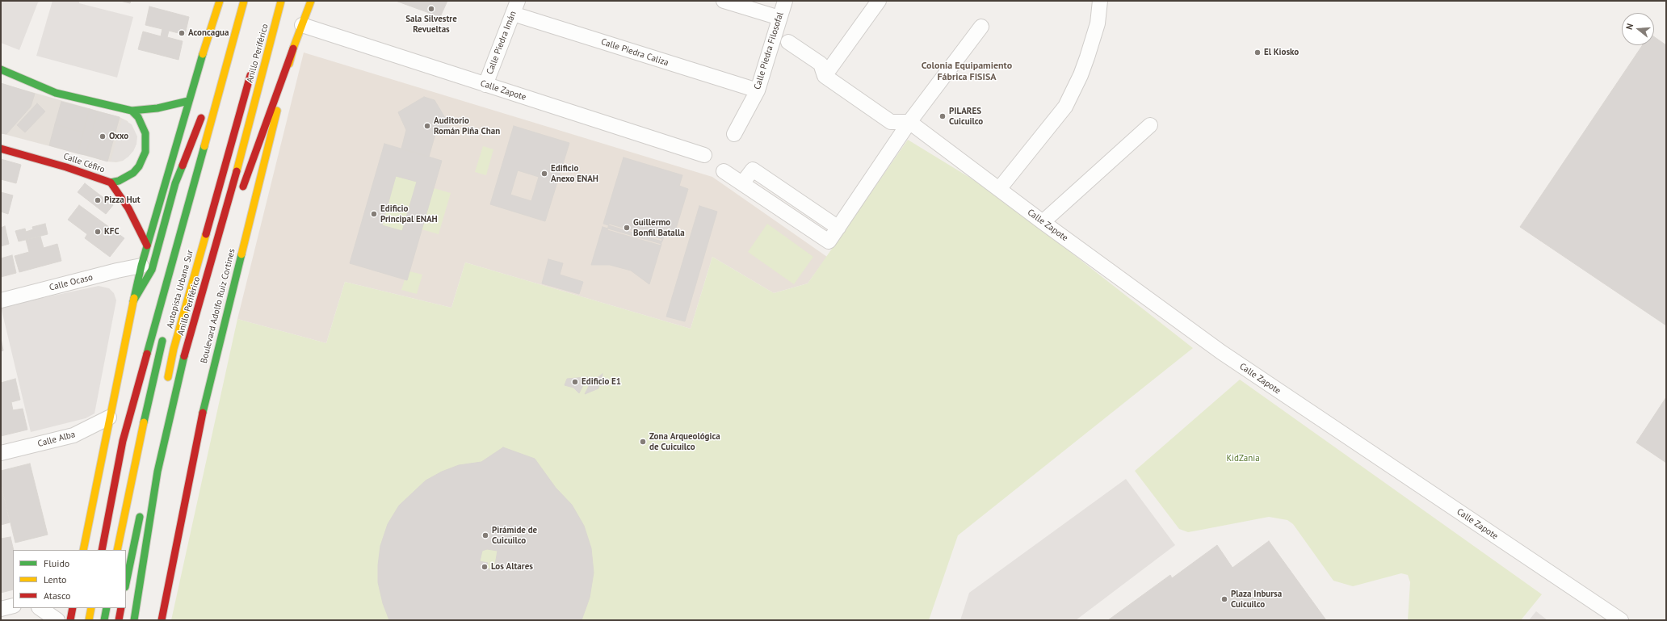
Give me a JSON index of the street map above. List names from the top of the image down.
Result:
{
  "streets": {
    "main road": [
      "Anillo Periférico",
      "Calle Céfiro",
      "Autopista Urbana Sur",
      "Boulevard Adolfo Ruiz Cortines"
    ],
    "street": [
      "Calle Piedra Imán",
      "Calle Piedra Filosofal",
      "Calle Piedra Caliza",
      "Calle Zapote",
      "Calle Ocaso",
      "Calle Alba"
    ]
  },
  "crossings": [
    ["Calle Piedra Imán", "Calle Piedra Caliza"],
    ["Calle Piedra Imán", "Calle Zapote"],
    ["Calle Piedra Filosofal", "Calle Piedra Caliza"],
    ["Calle Zapote", "Boulevard Adolfo Ruiz Cortines"]
  ],
  "districts": ["Colonia Equipamiento Fábrica FISISA"],
  "parks": ["KidZania"],
  "places": [
    "Sala Silvestre Revueltas",
    "Aconcagua",
    "El Kiosko",
    "PILARES Cuicuilco",
    "Auditorio Román Piña Chan",
    "Oxxo",
    "Edificio Anexo ENAH",
    "Pizza Hut",
    "Edificio Principal ENAH",
    "Guillermo Bonfil Batalla",
    "KFC",
    "Edificio E1",
    "Zona Arqueológica de Cuicuilco",
    "Pirámide de Cuicuilco",
    "Los Altares",
    "Plaza Inbursa Cuicuilco"
  ],
  "legend": ["Fluido", "Lento", "Atasco"],
  "north": "left"
}
